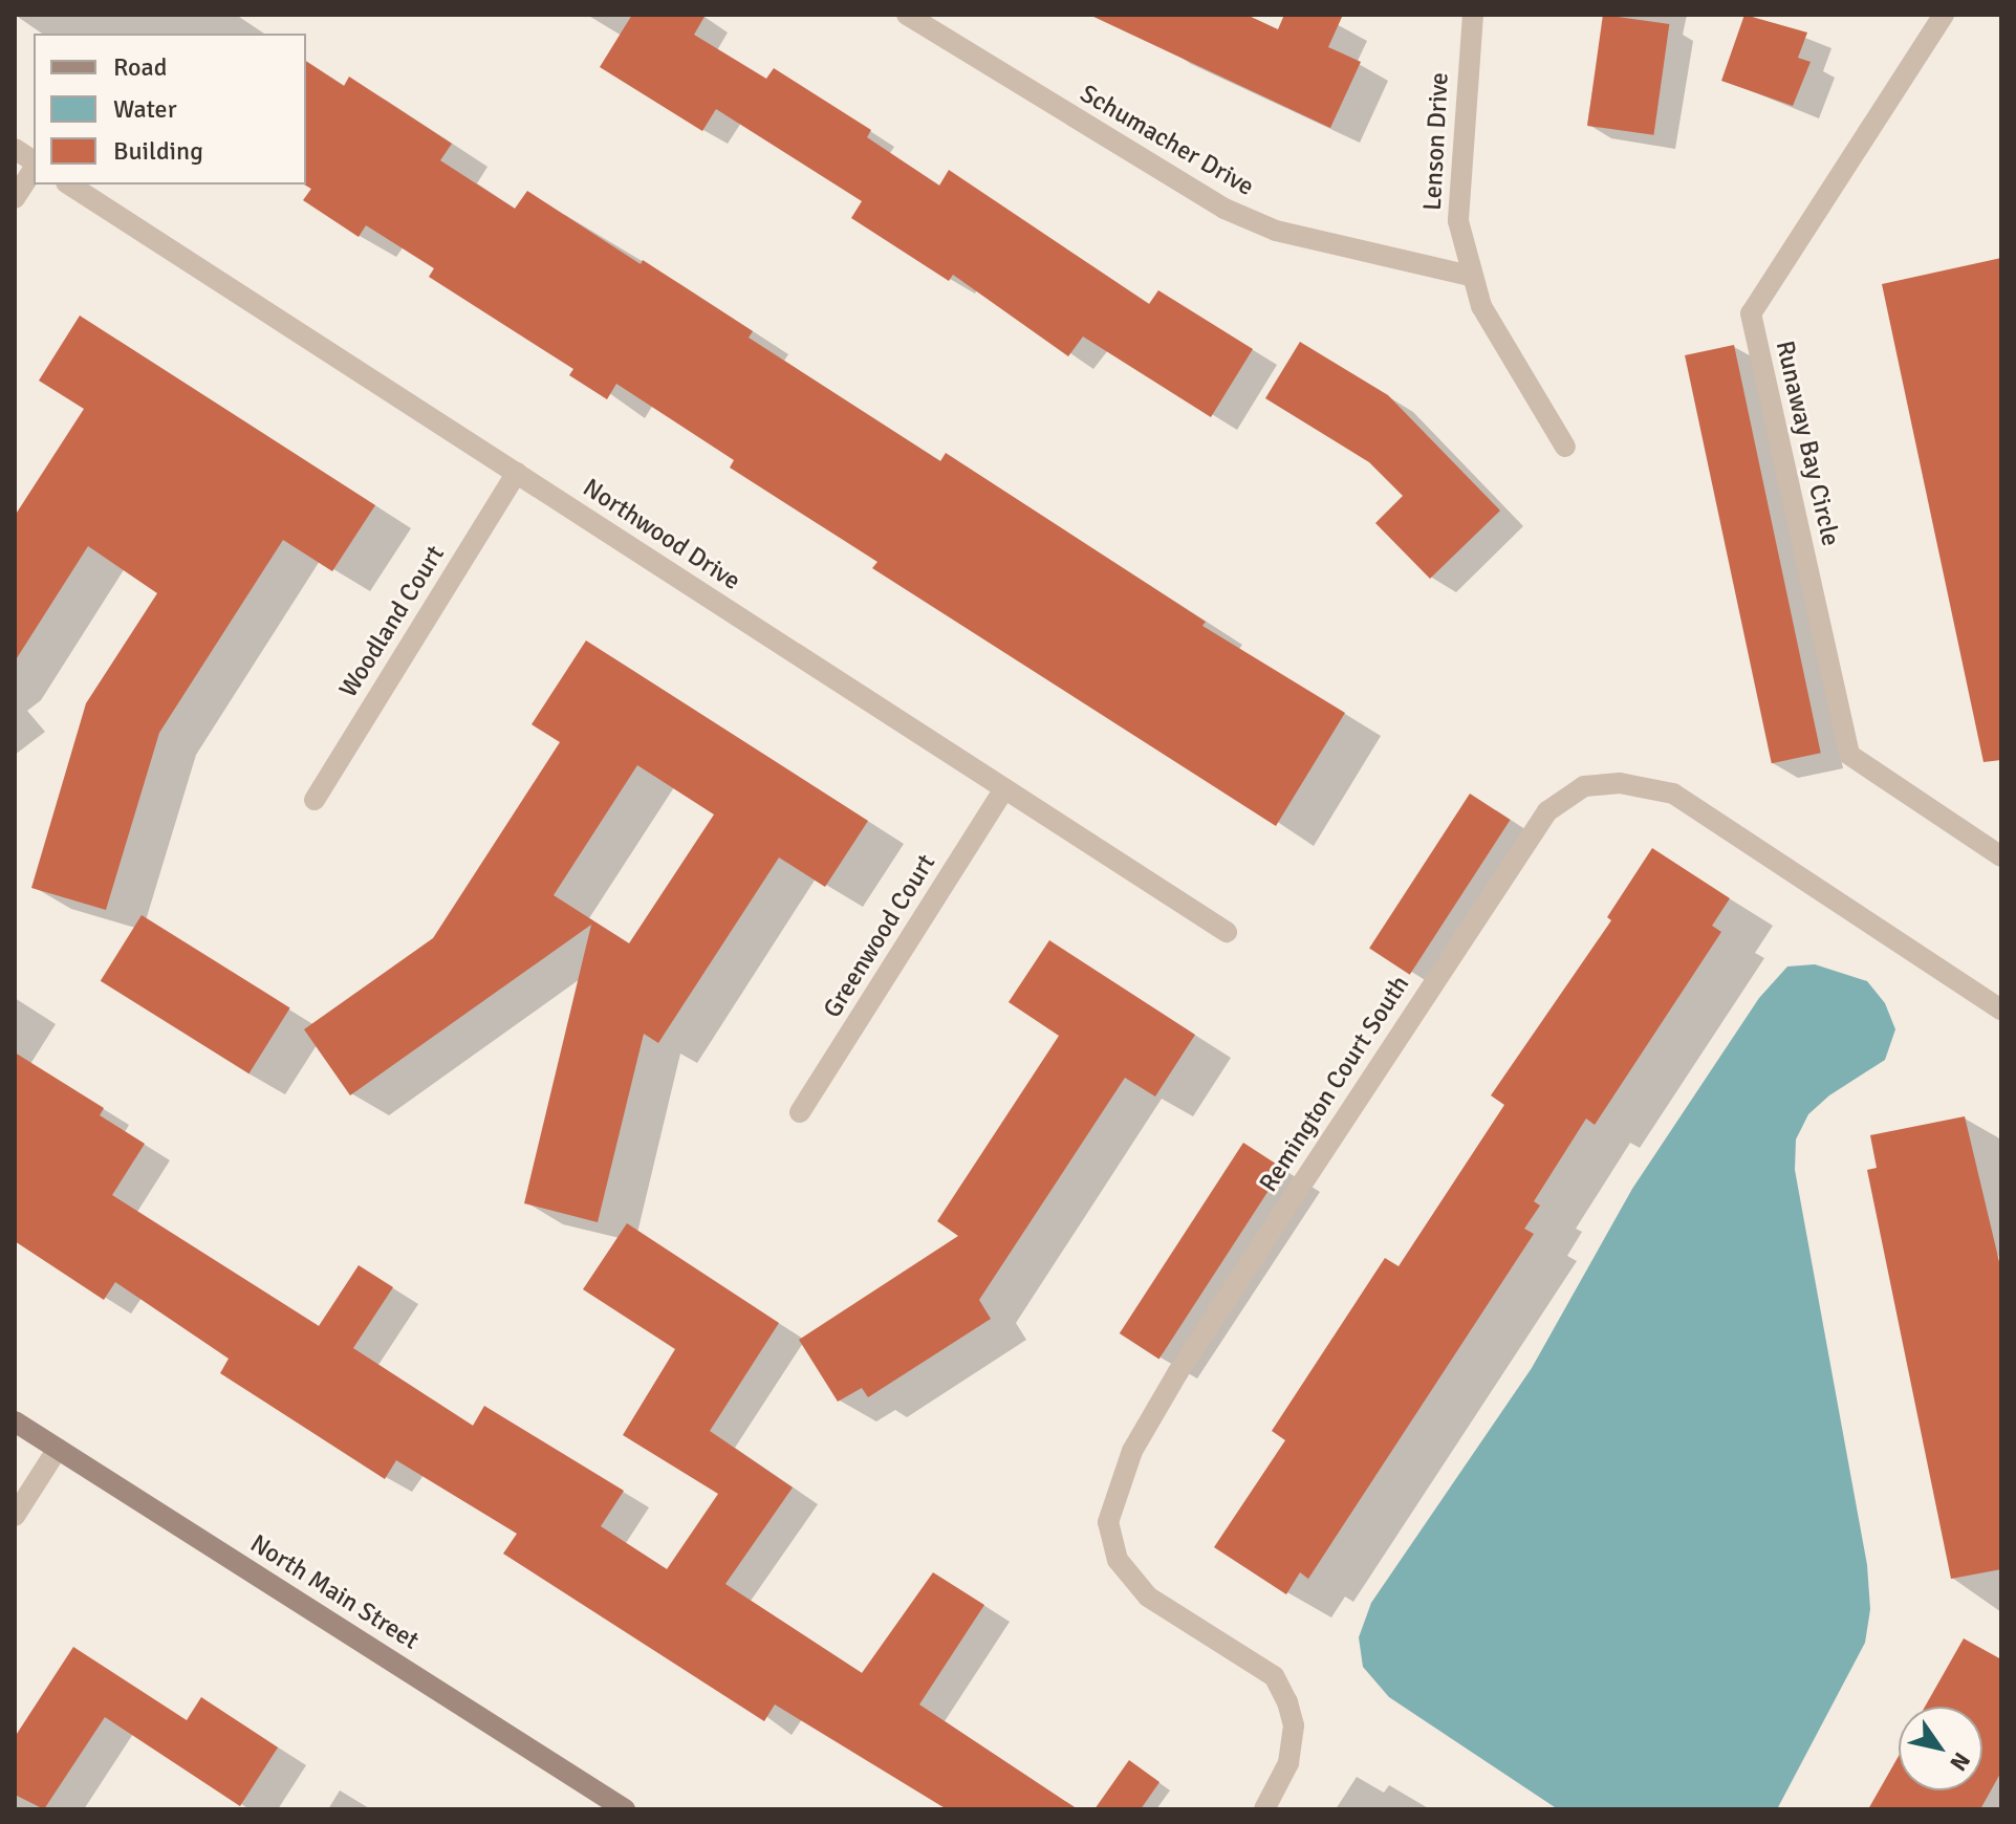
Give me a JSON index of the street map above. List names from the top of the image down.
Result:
{
  "streets": {
    "main road": ["North Main Street"],
    "street": [
      "Schumacher Drive",
      "Lenson Drive",
      "Runaway Bay Circle",
      "Northwood Drive",
      "Woodland Court",
      "Greenwood Court",
      "Remington Court South"
    ]
  },
  "crossings": [
    ["Schumacher Drive", "Lenson Drive"],
    ["Northwood Drive", "Woodland Court"],
    ["Northwood Drive", "Greenwood Court"]
  ],
  "legend": ["Road", "Water", "Building"],
  "north": "bottom right"
}
